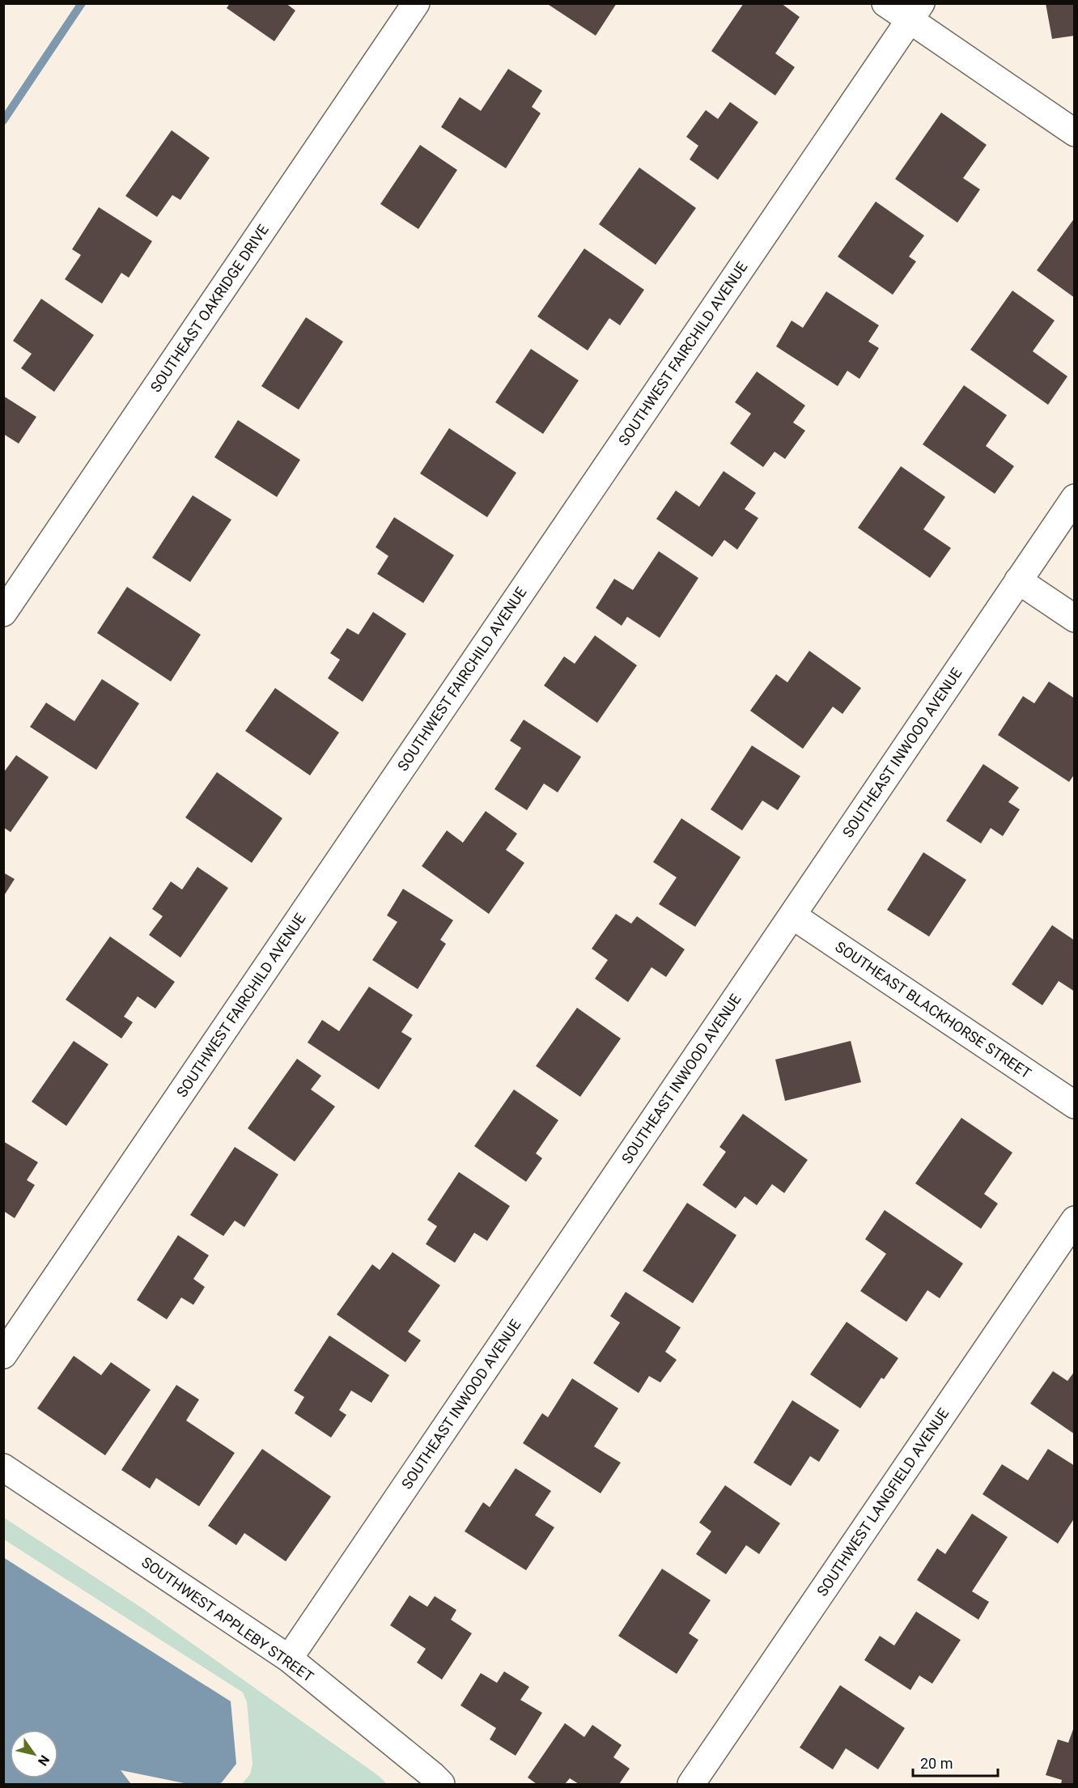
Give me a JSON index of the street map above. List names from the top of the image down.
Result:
{
  "streets": {
    "street": [
      "SOUTHEAST OAKRIDGE DRIVE",
      "SOUTHWEST FAIRCHILD AVENUE",
      "SOUTHEAST INWOOD AVENUE",
      "SOUTHEAST BLACKHORSE STREET",
      "SOUTHWEST LANGFIELD AVENUE",
      "SOUTHWEST APPLEBY STREET"
    ]
  },
  "crossings": [
    ["SOUTHEAST INWOOD AVENUE", "SOUTHEAST BLACKHORSE STREET"],
    ["SOUTHEAST INWOOD AVENUE", "SOUTHWEST APPLEBY STREET"]
  ],
  "scale_bar": "20 m",
  "north": "bottom right"
}
